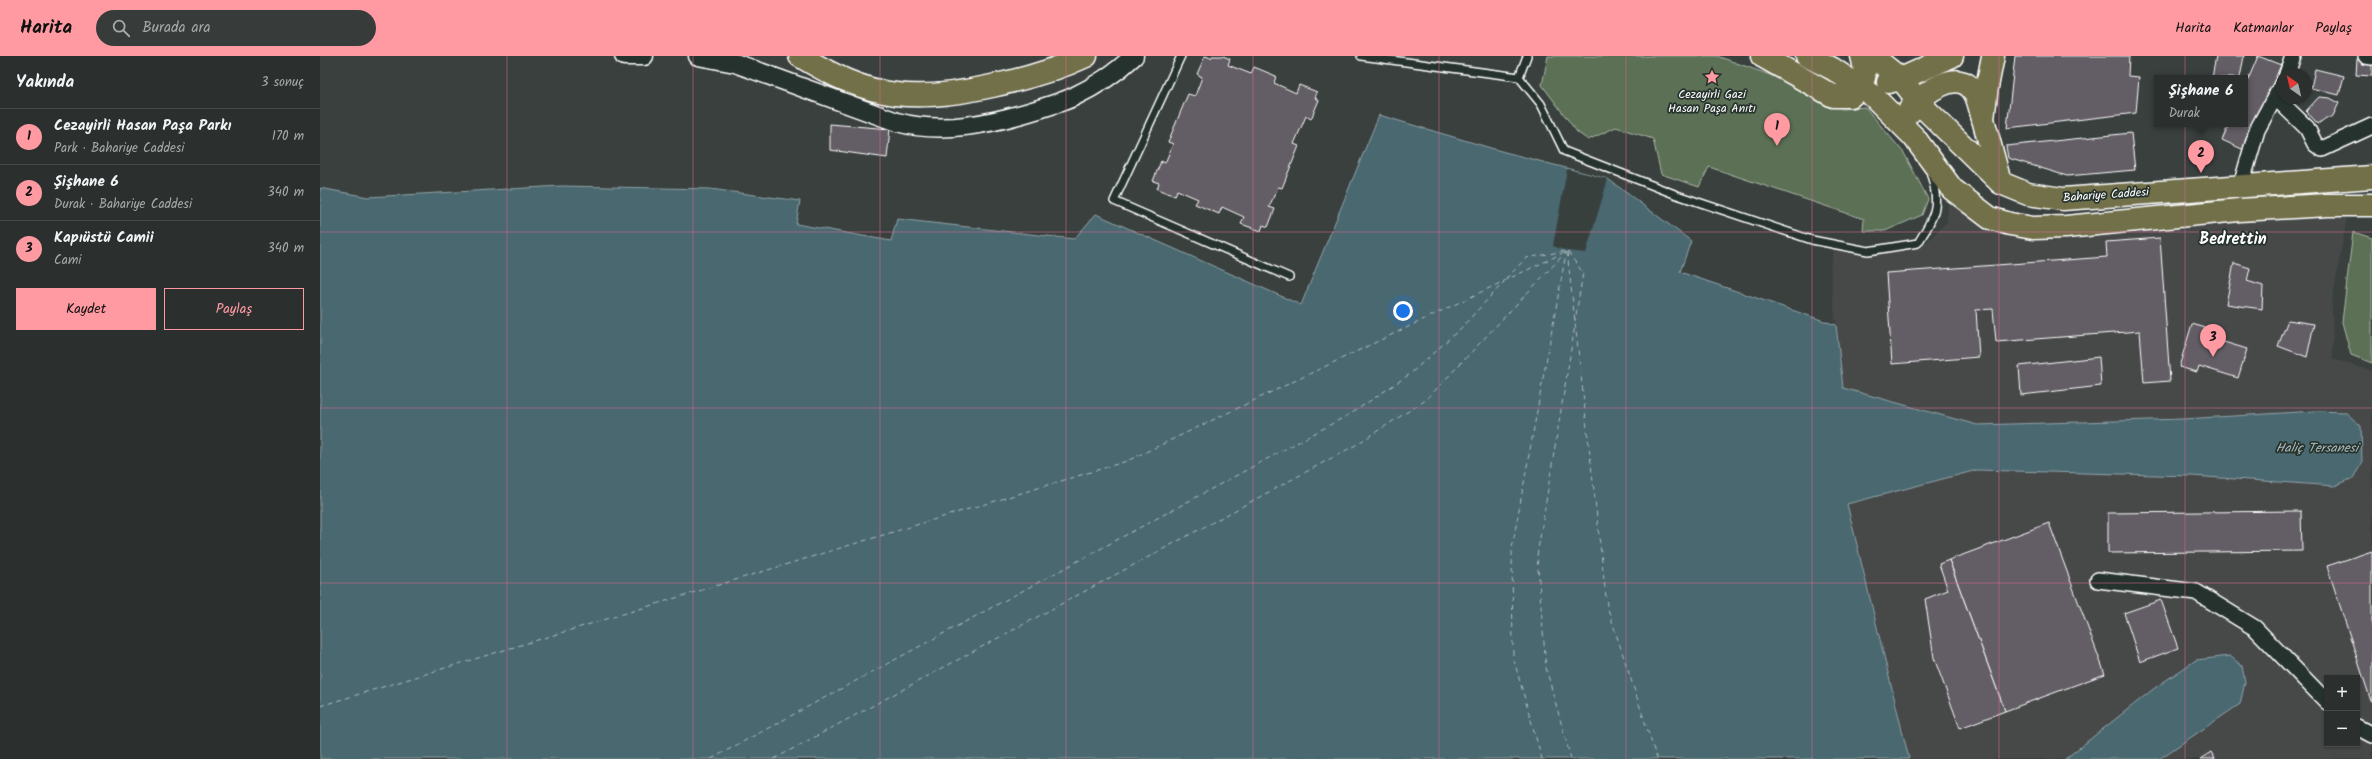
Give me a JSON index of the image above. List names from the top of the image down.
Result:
{
  "streets": {
    "main road": ["Bahariye Caddesi"]
  },
  "districts": ["Bedrettin"],
  "water": ["Haliç Tersanesi"],
  "places": {
    "place": ["Cezayirli Gazi Hasan Paşa Anıtı"]
  },
  "north": "top left",
  "page": {
    "header": "Harita",
    "search": "Burada ara",
    "nav": ["Harita", "Katmanlar", "Paylaş"],
    "heading": ["Yakında", "3 sonuç"],
    "popup": ["Şişhane 6", "Durak"],
    "list": [
      {
        "mark": "1",
        "name": "Cezayirli Hasan Paşa Parkı",
        "note": "Park · Bahariye Caddesi",
        "value": "170 m"
      },
      {
        "mark": "2",
        "name": "Şişhane 6",
        "note": "Durak · Bahariye Caddesi",
        "value": "340 m"
      },
      {
        "mark": "3",
        "name": "Kapıüstü Camii",
        "note": "Cami",
        "value": "340 m"
      }
    ],
    "pins": ["1", "2", "3"],
    "buttons": ["Kaydet", "Paylaş"],
    "map_buttons": ["+", "−"]
  }
}
